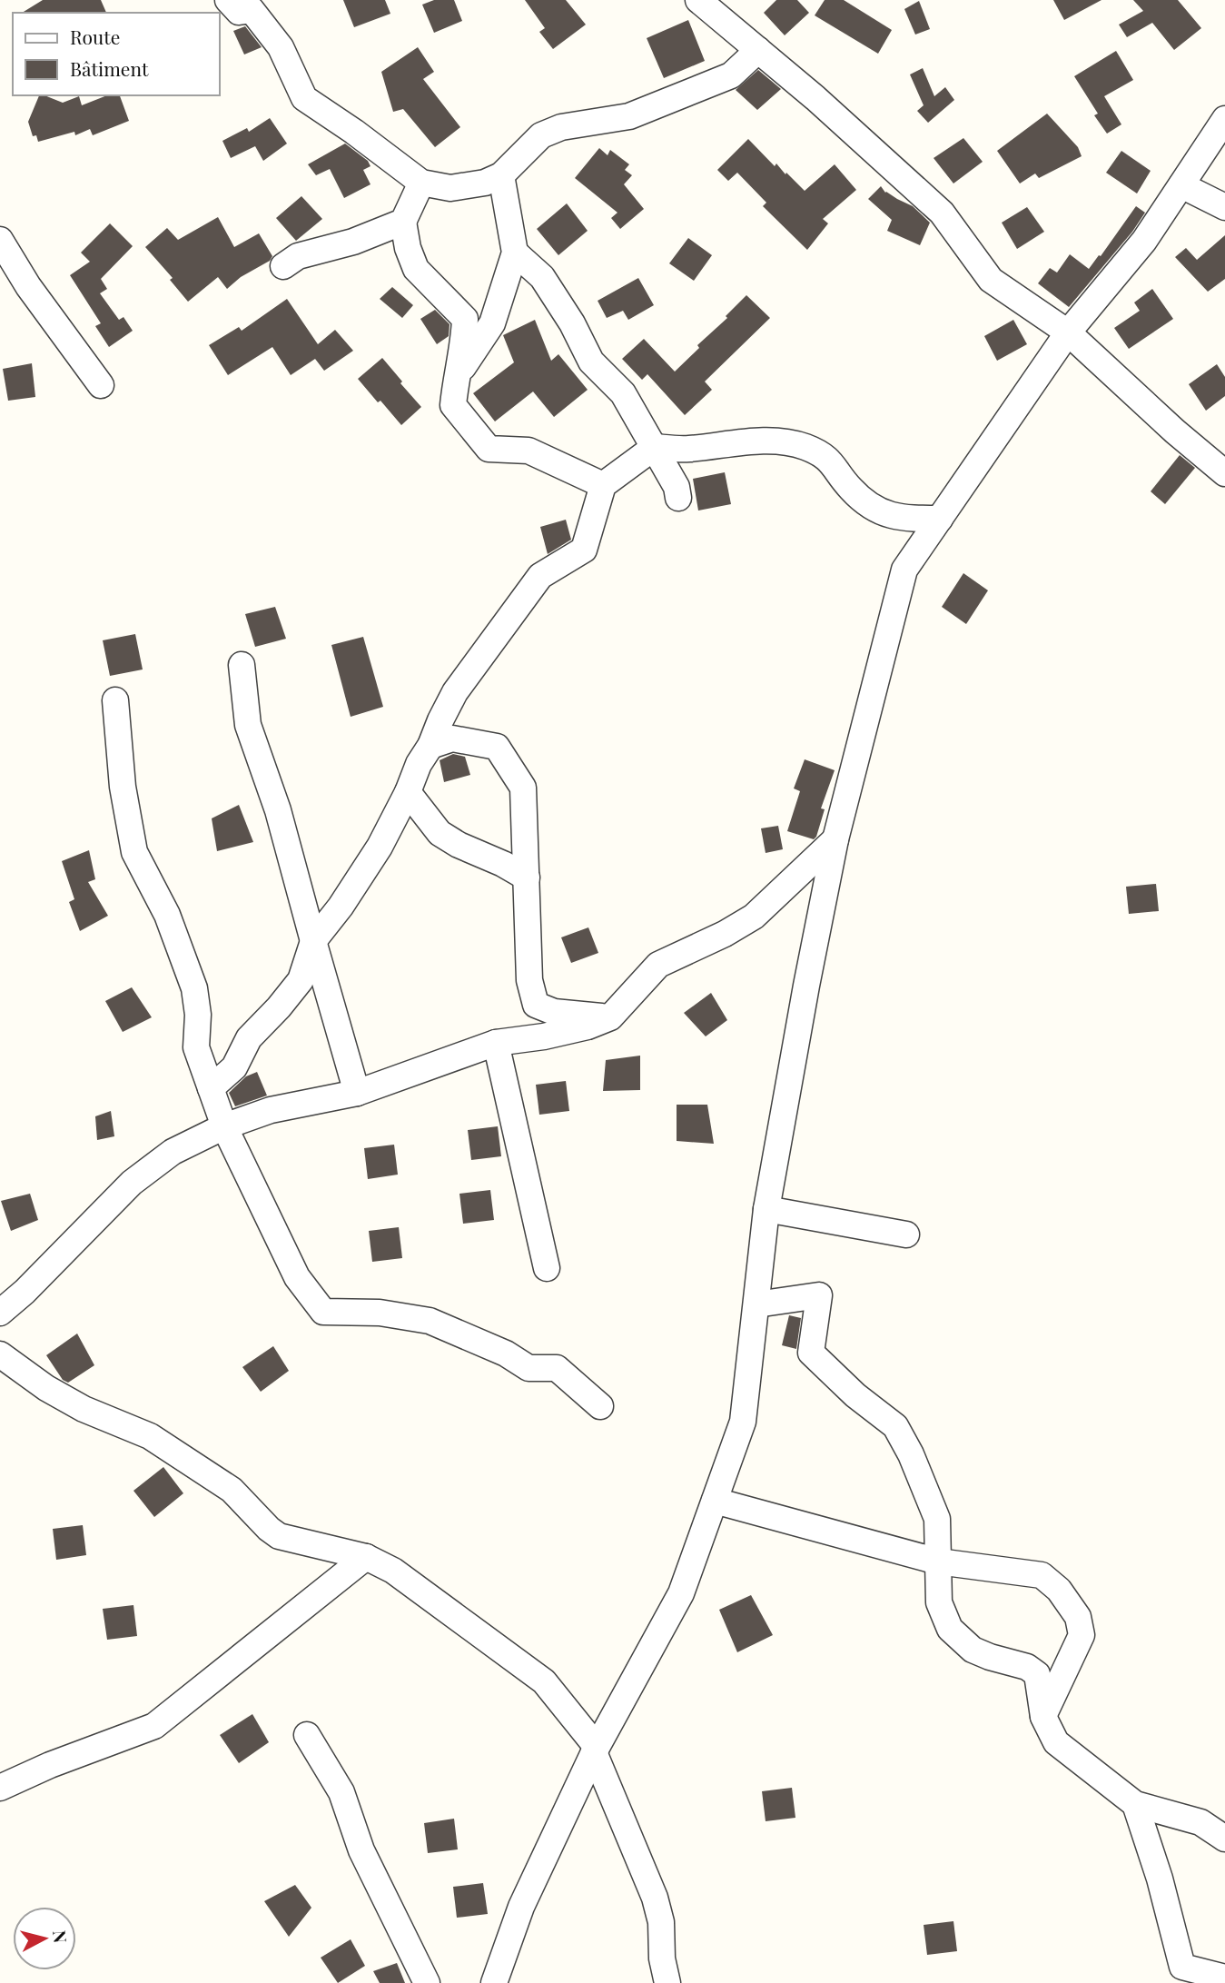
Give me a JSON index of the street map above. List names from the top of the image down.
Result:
{
  "legend": ["Route", "Bâtiment"],
  "north": "right"
}
